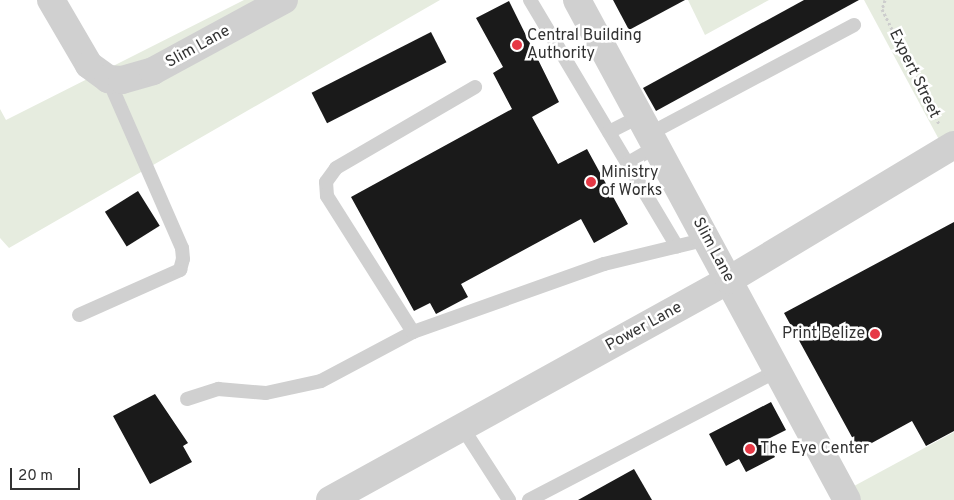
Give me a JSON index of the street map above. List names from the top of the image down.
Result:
{
  "streets": {
    "street": ["Slim Lane", "Power Lane"],
    "path": ["Expert Street"]
  },
  "crossings": [
    ["Slim Lane", "Power Lane"],
    ["Expert Street", "Power Lane"]
  ],
  "places": [
    "Central Building Authority",
    "Ministry of Works",
    "Print Belize",
    "The Eye Center"
  ],
  "scale_bar": "20 m"
}
